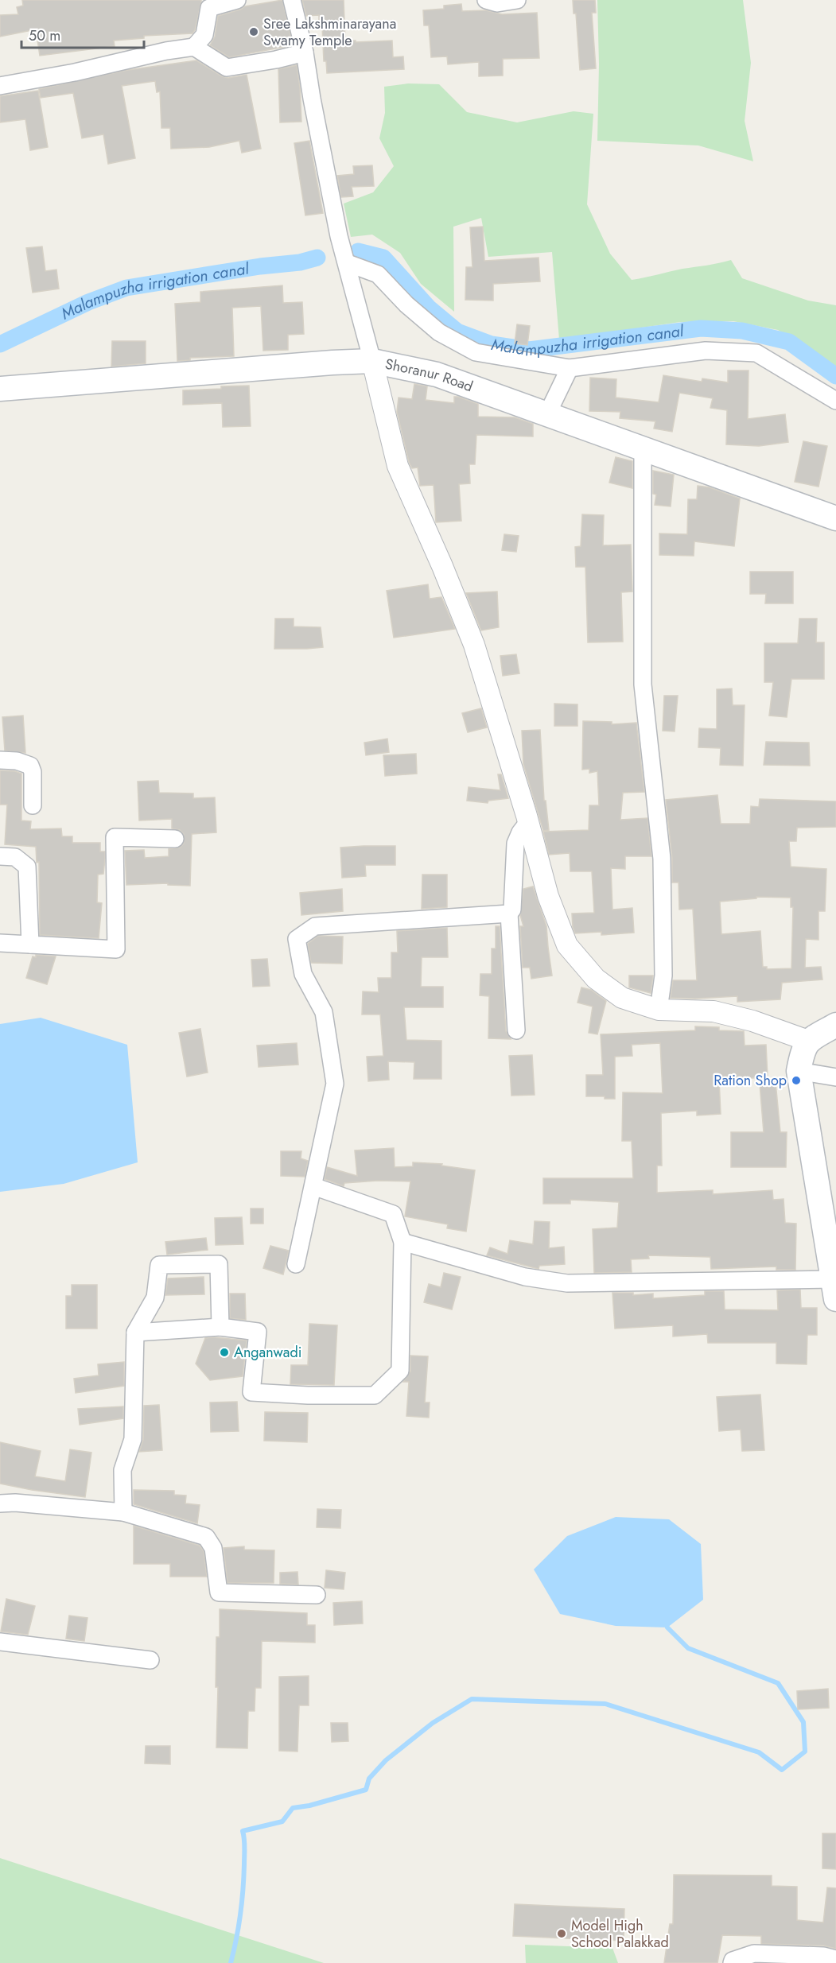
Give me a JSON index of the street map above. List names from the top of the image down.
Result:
{
  "streets": {
    "main road": ["Shoranur Road"]
  },
  "water": ["Malampuzha irrigation canal"],
  "places": [
    "Sree Lakshminarayana Swamy Temple",
    "Ration Shop",
    "Anganwadi",
    "Model High School Palakkad"
  ],
  "scale_bar": "50 m"
}
